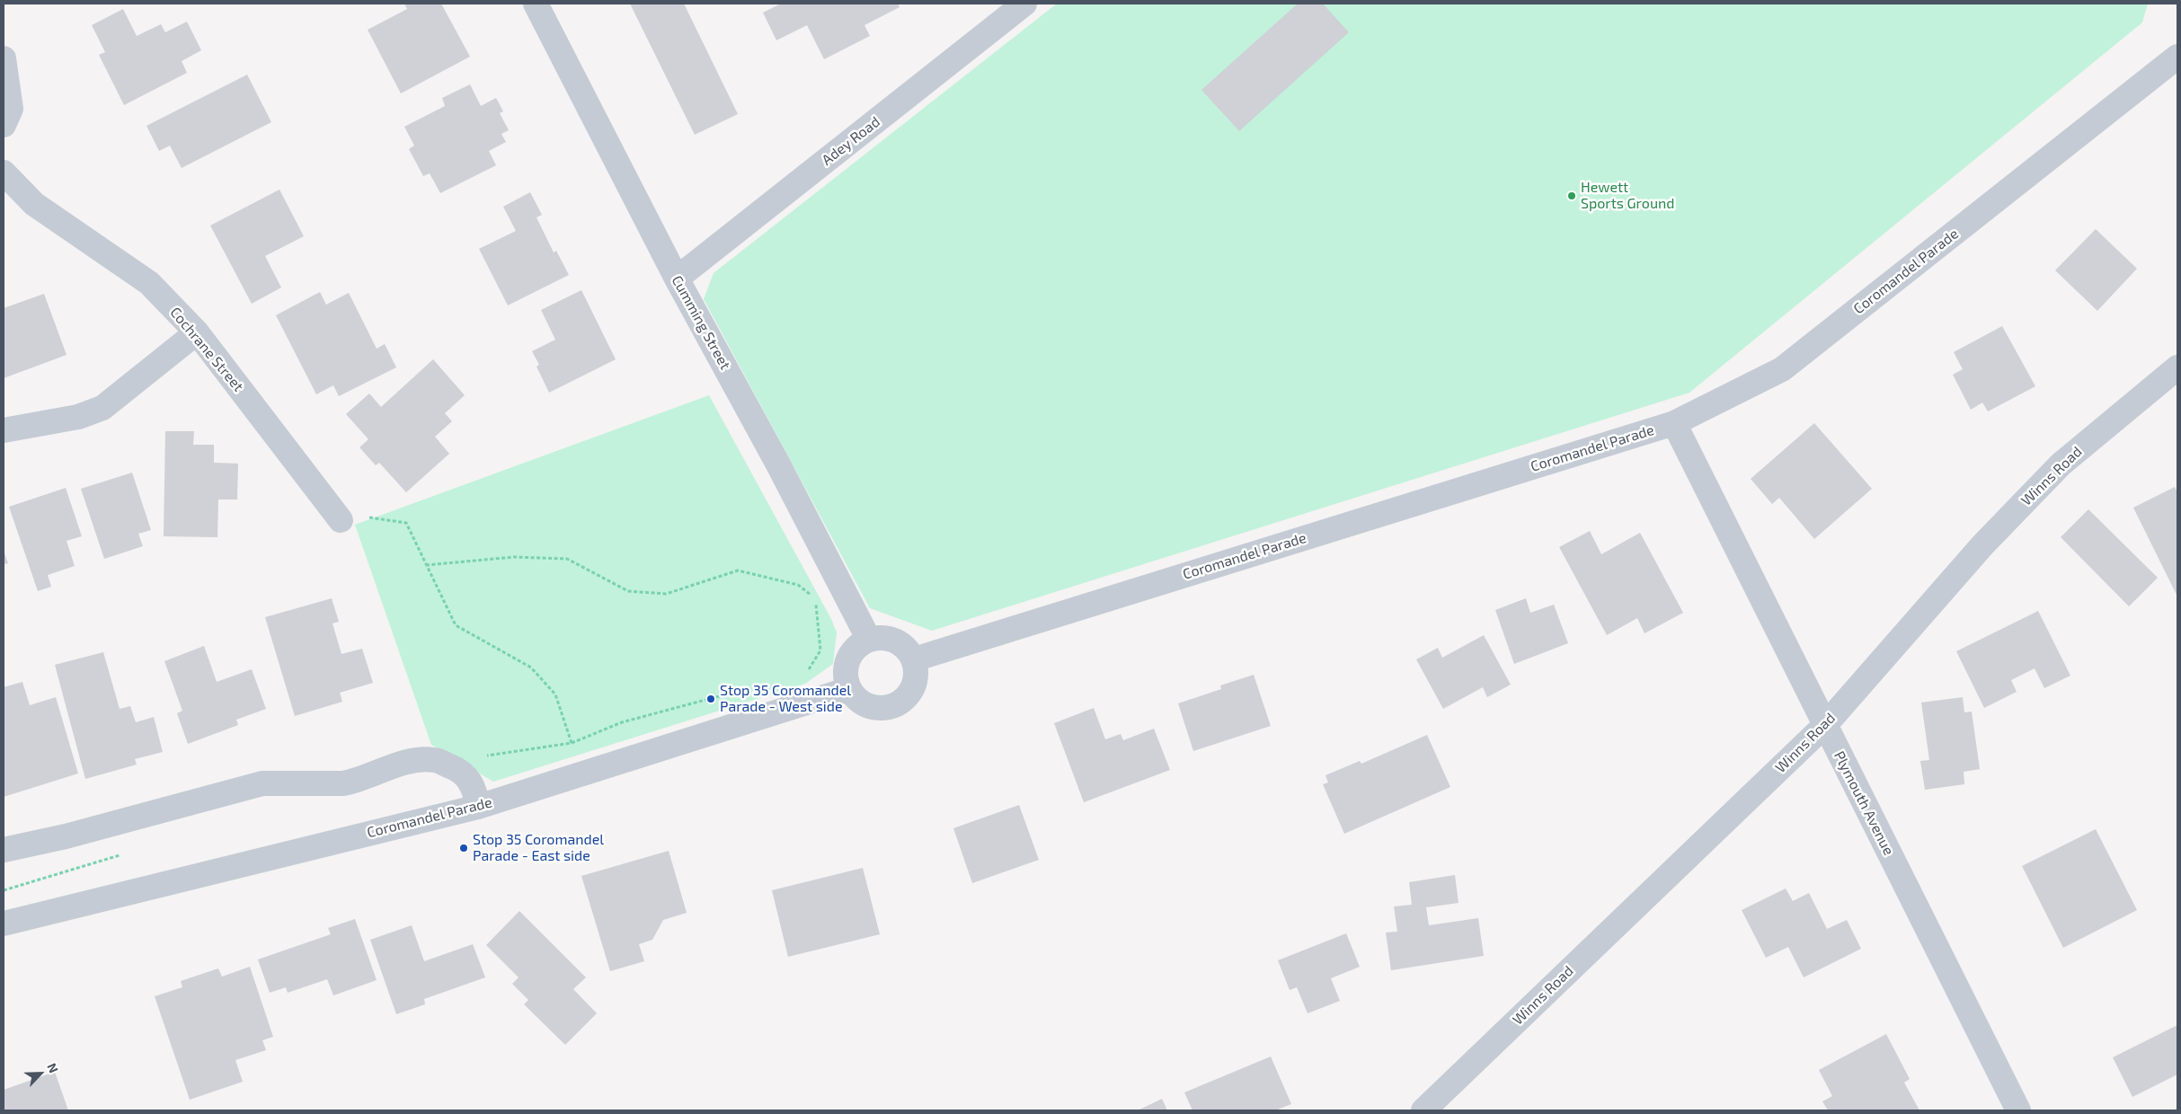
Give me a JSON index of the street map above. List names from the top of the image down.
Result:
{
  "streets": {
    "street": [
      "Adey Road",
      "Coromandel Parade",
      "Cumming Street",
      "Cochrane Street",
      "Winns Road",
      "Plymouth Avenue"
    ]
  },
  "crossings": [
    ["Adey Road", "Cumming Street"],
    ["Coromandel Parade", "Cumming Street"],
    ["Coromandel Parade", "Plymouth Avenue"],
    ["Winns Road", "Plymouth Avenue"]
  ],
  "places": ["Hewett Sports Ground", "Stop 35 Coromandel Parade - West side", "Stop 35 Coromandel Parade - East side"],
  "north": "top right"
}
